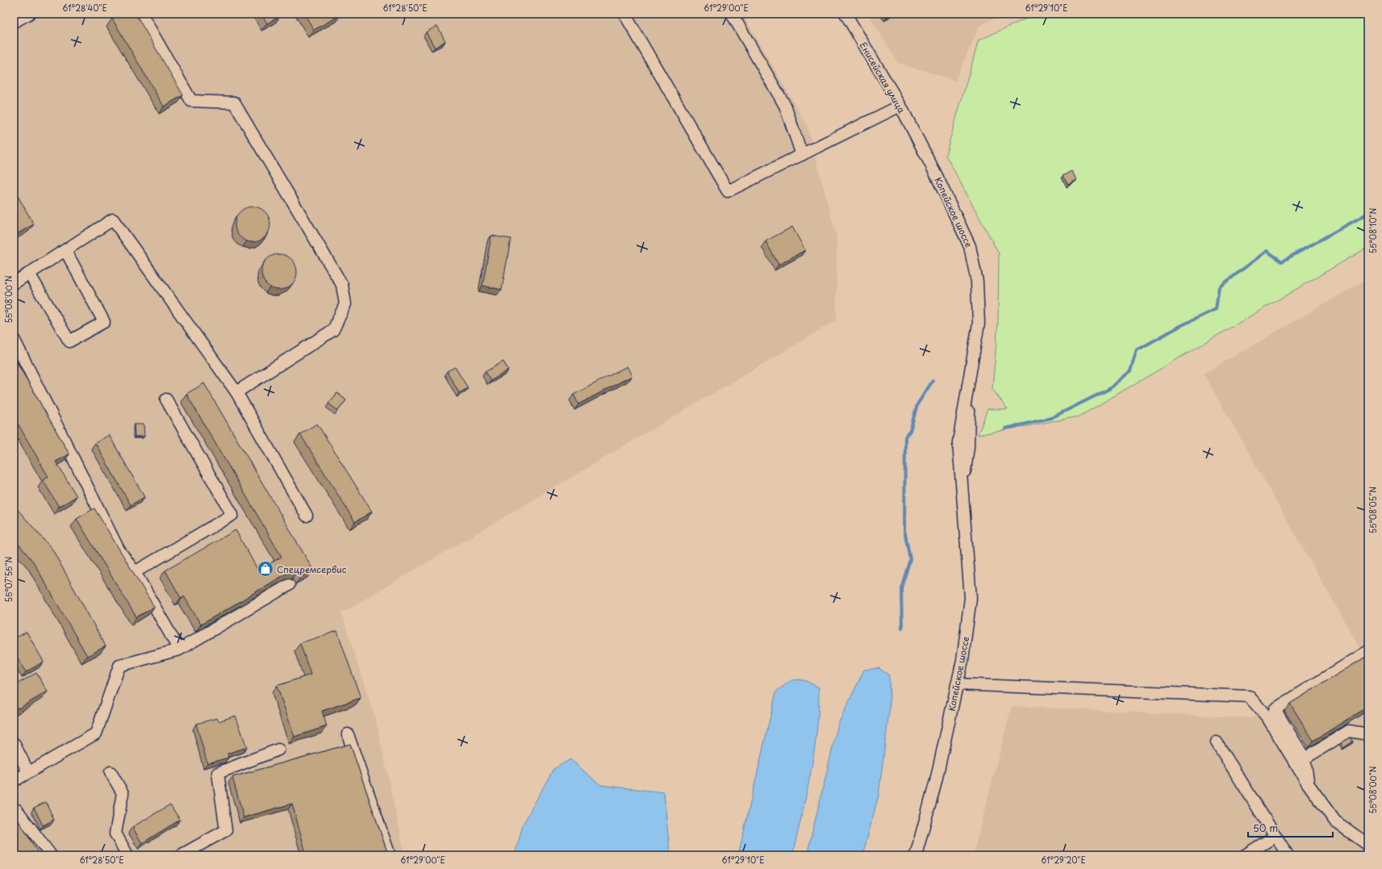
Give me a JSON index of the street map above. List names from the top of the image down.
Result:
{
  "streets": {
    "street": ["Енисейская улица", "Копейское шоссе"]
  },
  "crossings": [
    ["Енисейская улица", "Копейское шоссе"]
  ],
  "places": {
    "shop": ["Спецремсервис"]
  },
  "scale_bar": "50 m",
  "coordinates": [
    "61°28'40\"E",
    "61°28'50\"E",
    "61°29'00\"E",
    "61°29'10\"E",
    "55°08'10\"N",
    "55°08'00\"N",
    "55°08'05\"N",
    "55°07'55\"N",
    "61°29'20\"E"
  ]
}
